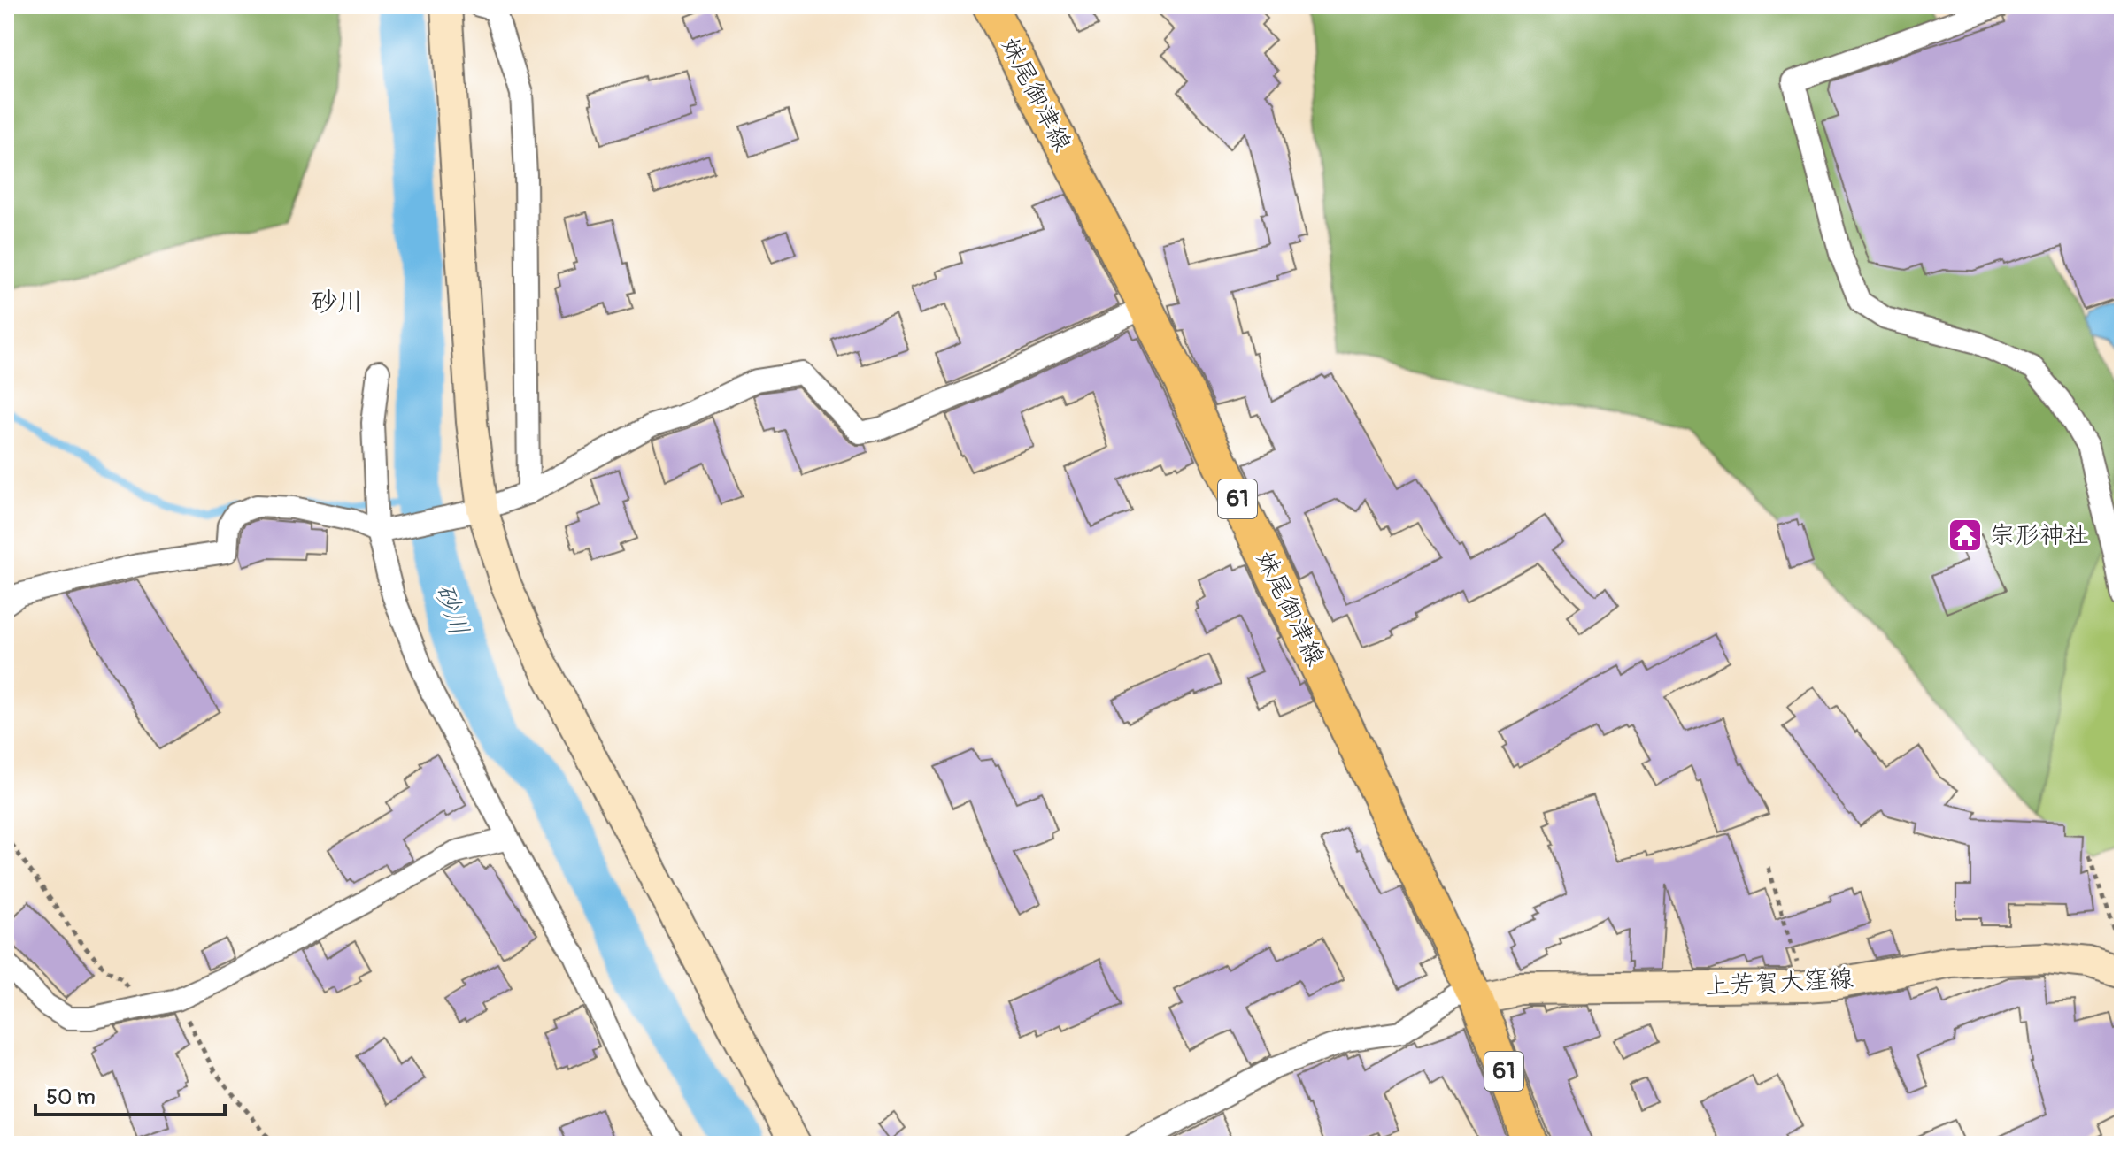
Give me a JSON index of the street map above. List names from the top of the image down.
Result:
{
  "streets": {
    "main road": ["妹尾御津線", "61"],
    "street": ["上芳賀大窪線"]
  },
  "crossings": [
    ["妹尾御津線", "上芳賀大窪線"]
  ],
  "districts": ["砂川"],
  "water": ["砂川"],
  "places": {
    "temple": ["宗形神社"]
  },
  "scale_bar": "50 m"
}
